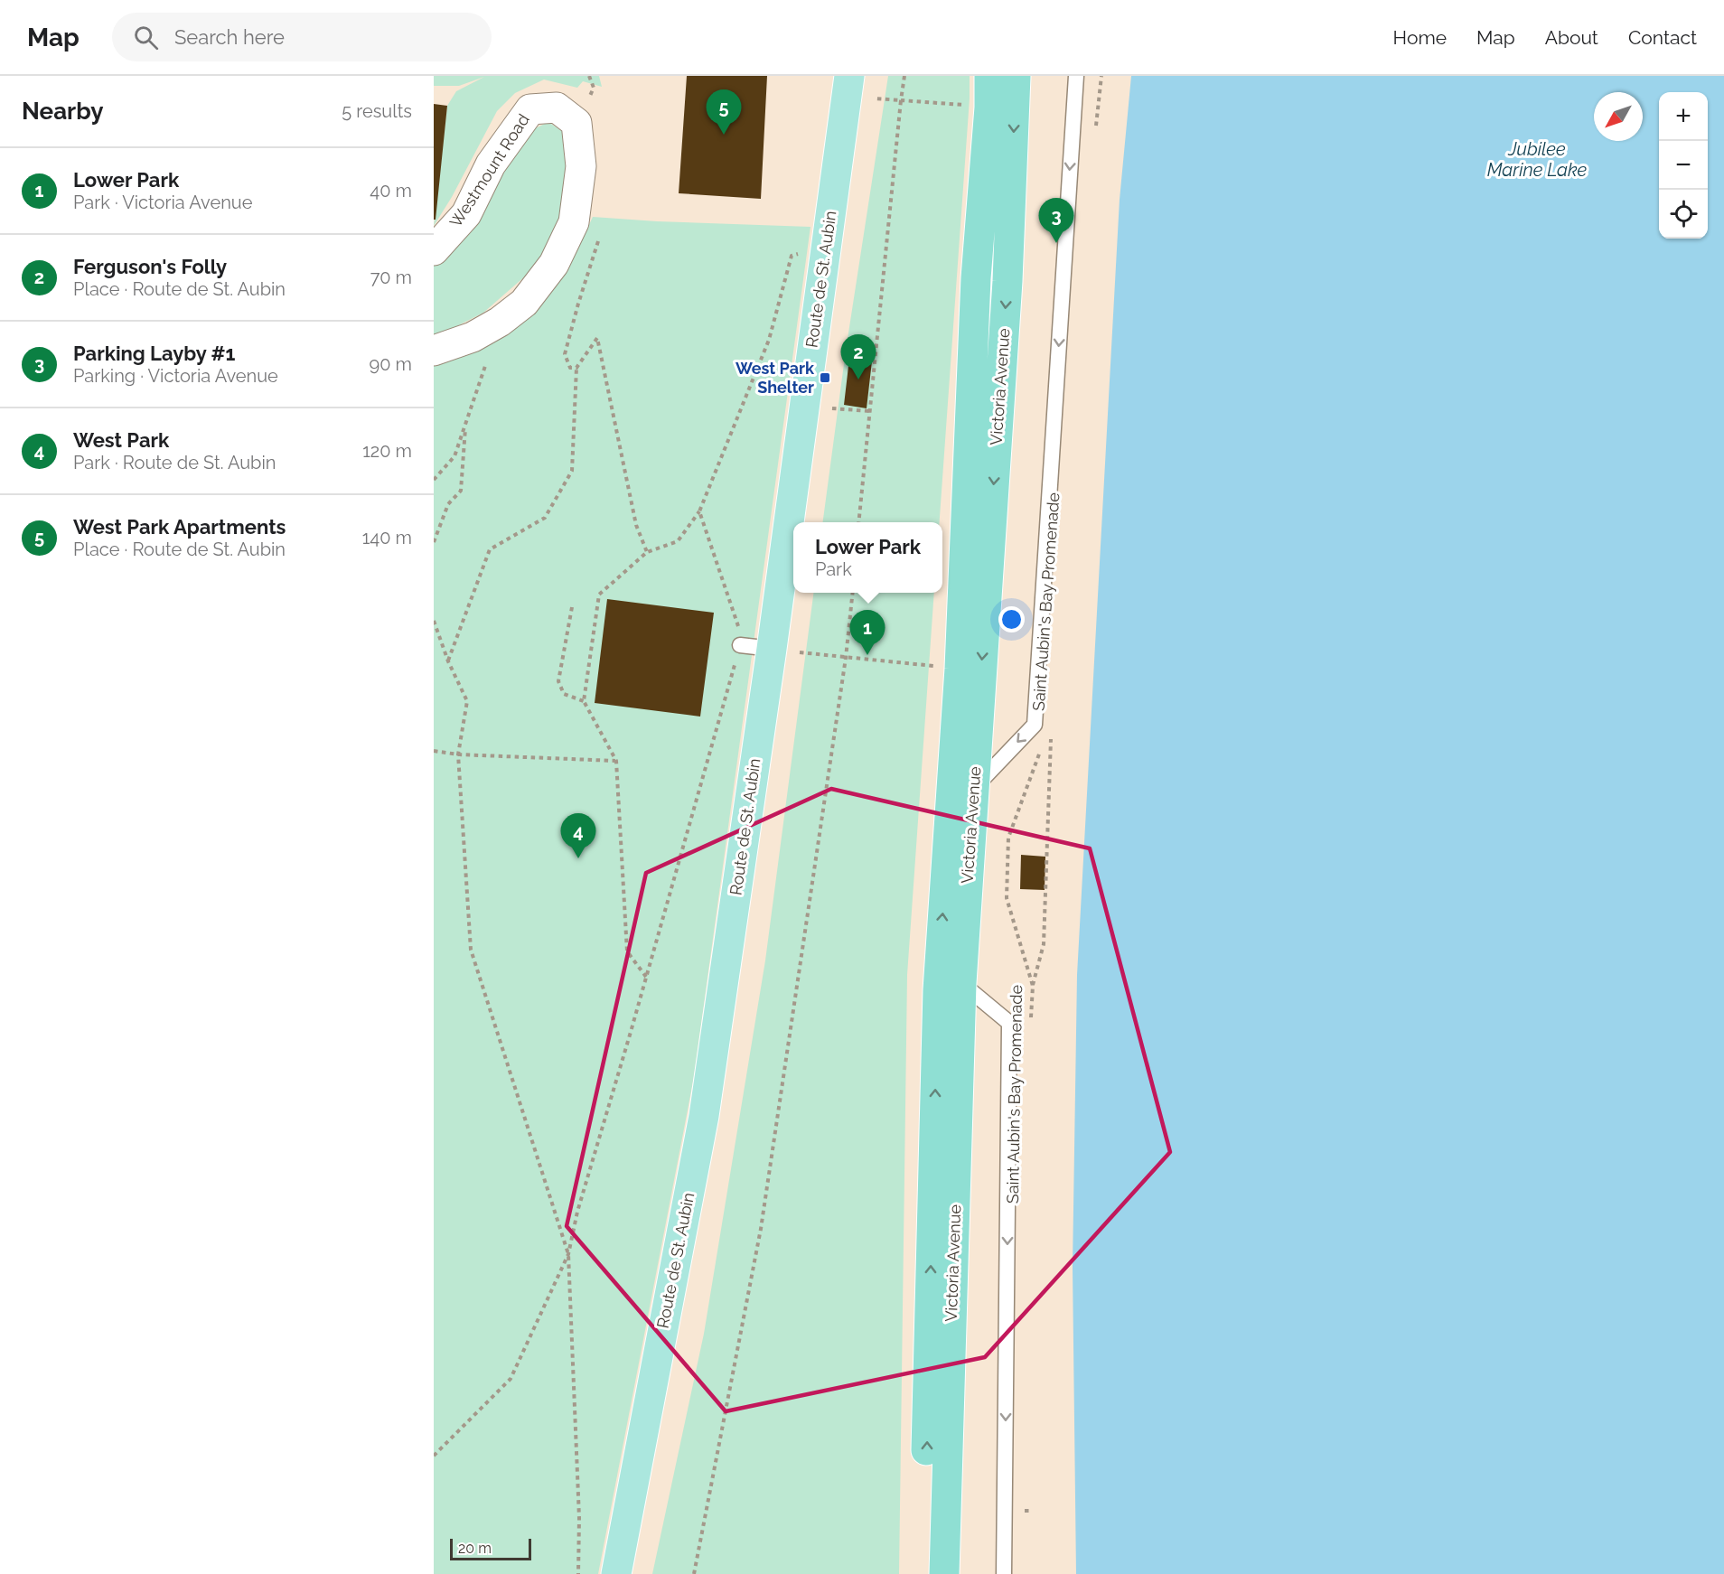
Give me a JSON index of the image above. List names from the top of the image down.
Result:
{
  "streets": {
    "highway": ["Victoria Avenue"],
    "main road": ["Route de St. Aubin"],
    "street": ["Westmount Road"],
    "path": ["Saint Aubin's Bay Promenade"]
  },
  "water": ["Jubilee Marine Lake"],
  "places": {
    "transit": ["West Park Shelter"]
  },
  "scale_bar": "20 m",
  "north": "bottom left",
  "page": {
    "header": "Map",
    "search": "Search here",
    "nav": [
      "Home",
      "Map",
      "About",
      "Contact"
    ],
    "heading": ["Nearby", "5 results"],
    "pins": [
      "5",
      "3",
      "2",
      "1",
      "4"
    ],
    "map_buttons": ["+", "−"],
    "list": [
      {
        "mark": "1",
        "name": "Lower Park",
        "note": "Park · Victoria Avenue",
        "value": "40 m"
      },
      {
        "mark": "2",
        "name": "Ferguson's Folly",
        "note": "Place · Route de St. Aubin",
        "value": "70 m"
      },
      {
        "mark": "3",
        "name": "Parking Layby #1",
        "note": "Parking · Victoria Avenue",
        "value": "90 m"
      },
      {
        "mark": "4",
        "name": "West Park",
        "note": "Park · Route de St. Aubin",
        "value": "120 m"
      },
      {
        "mark": "5",
        "name": "West Park Apartments",
        "note": "Place · Route de St. Aubin",
        "value": "140 m"
      }
    ],
    "popup": ["Lower Park", "Park"],
    "scale": "20 m"
  }
}
